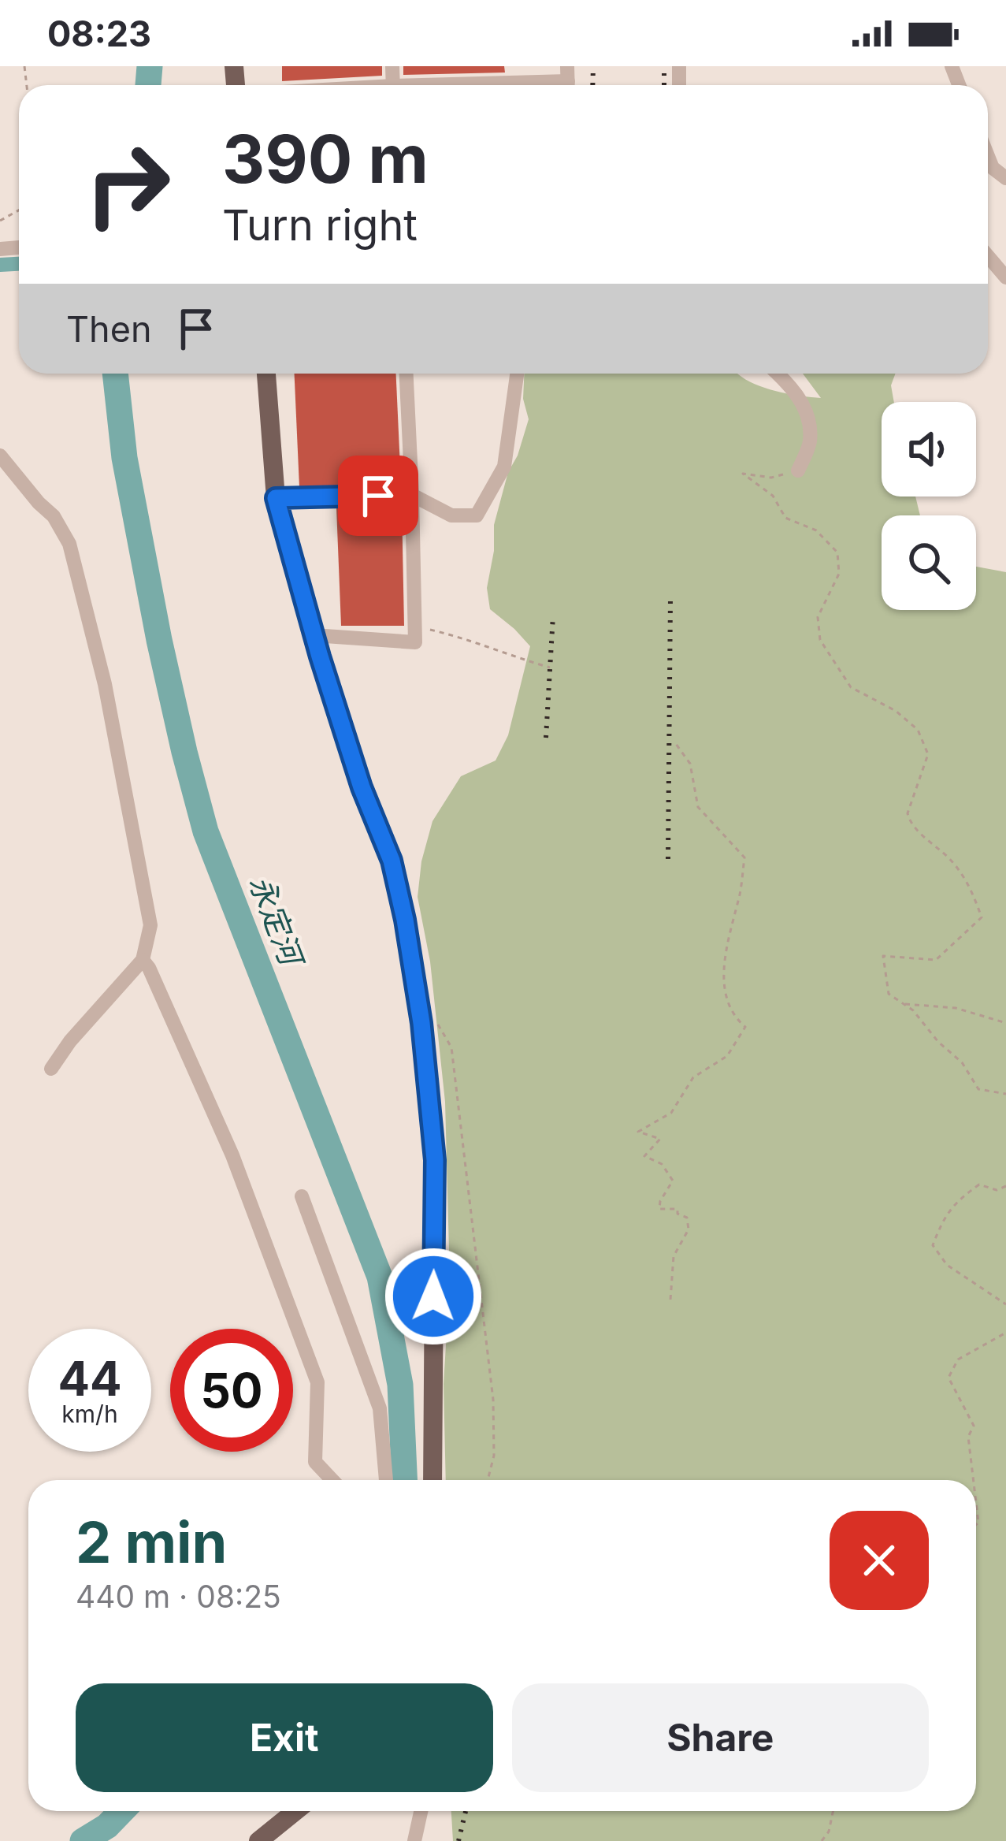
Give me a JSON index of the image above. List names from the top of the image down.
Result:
{
  "water": ["永定河"],
  "page": {
    "status": "08:23",
    "turn": ["390 m", "Turn right"],
    "then": "Then",
    "speed": "44 km/h",
    "limit": "50",
    "heading": ["2 min", "440 m · 08:25"],
    "buttons": ["Exit", "Share"]
  }
}
